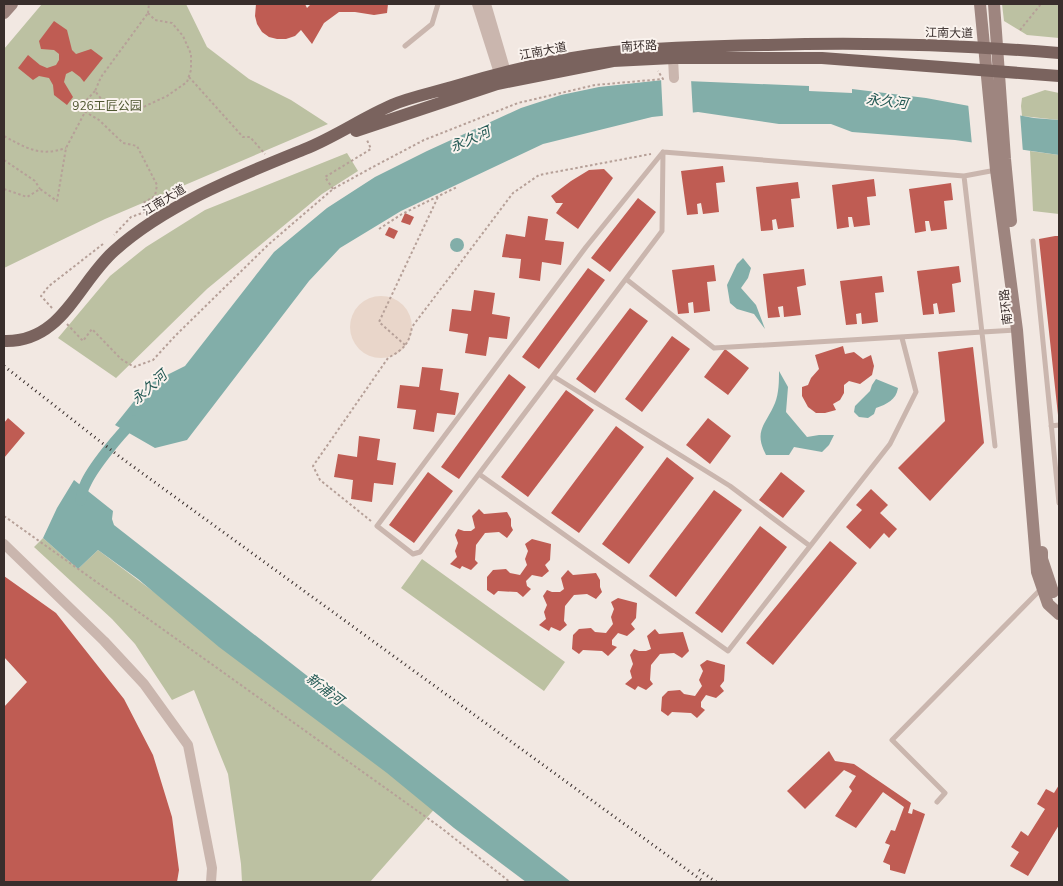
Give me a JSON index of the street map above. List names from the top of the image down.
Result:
{
  "streets": {
    "main road": ["江南大道", "南环路"]
  },
  "crossings": [
    ["江南大道", "南环路"]
  ],
  "water": ["永久河", "新浦河"],
  "parks": ["926工匠公园"]
}
